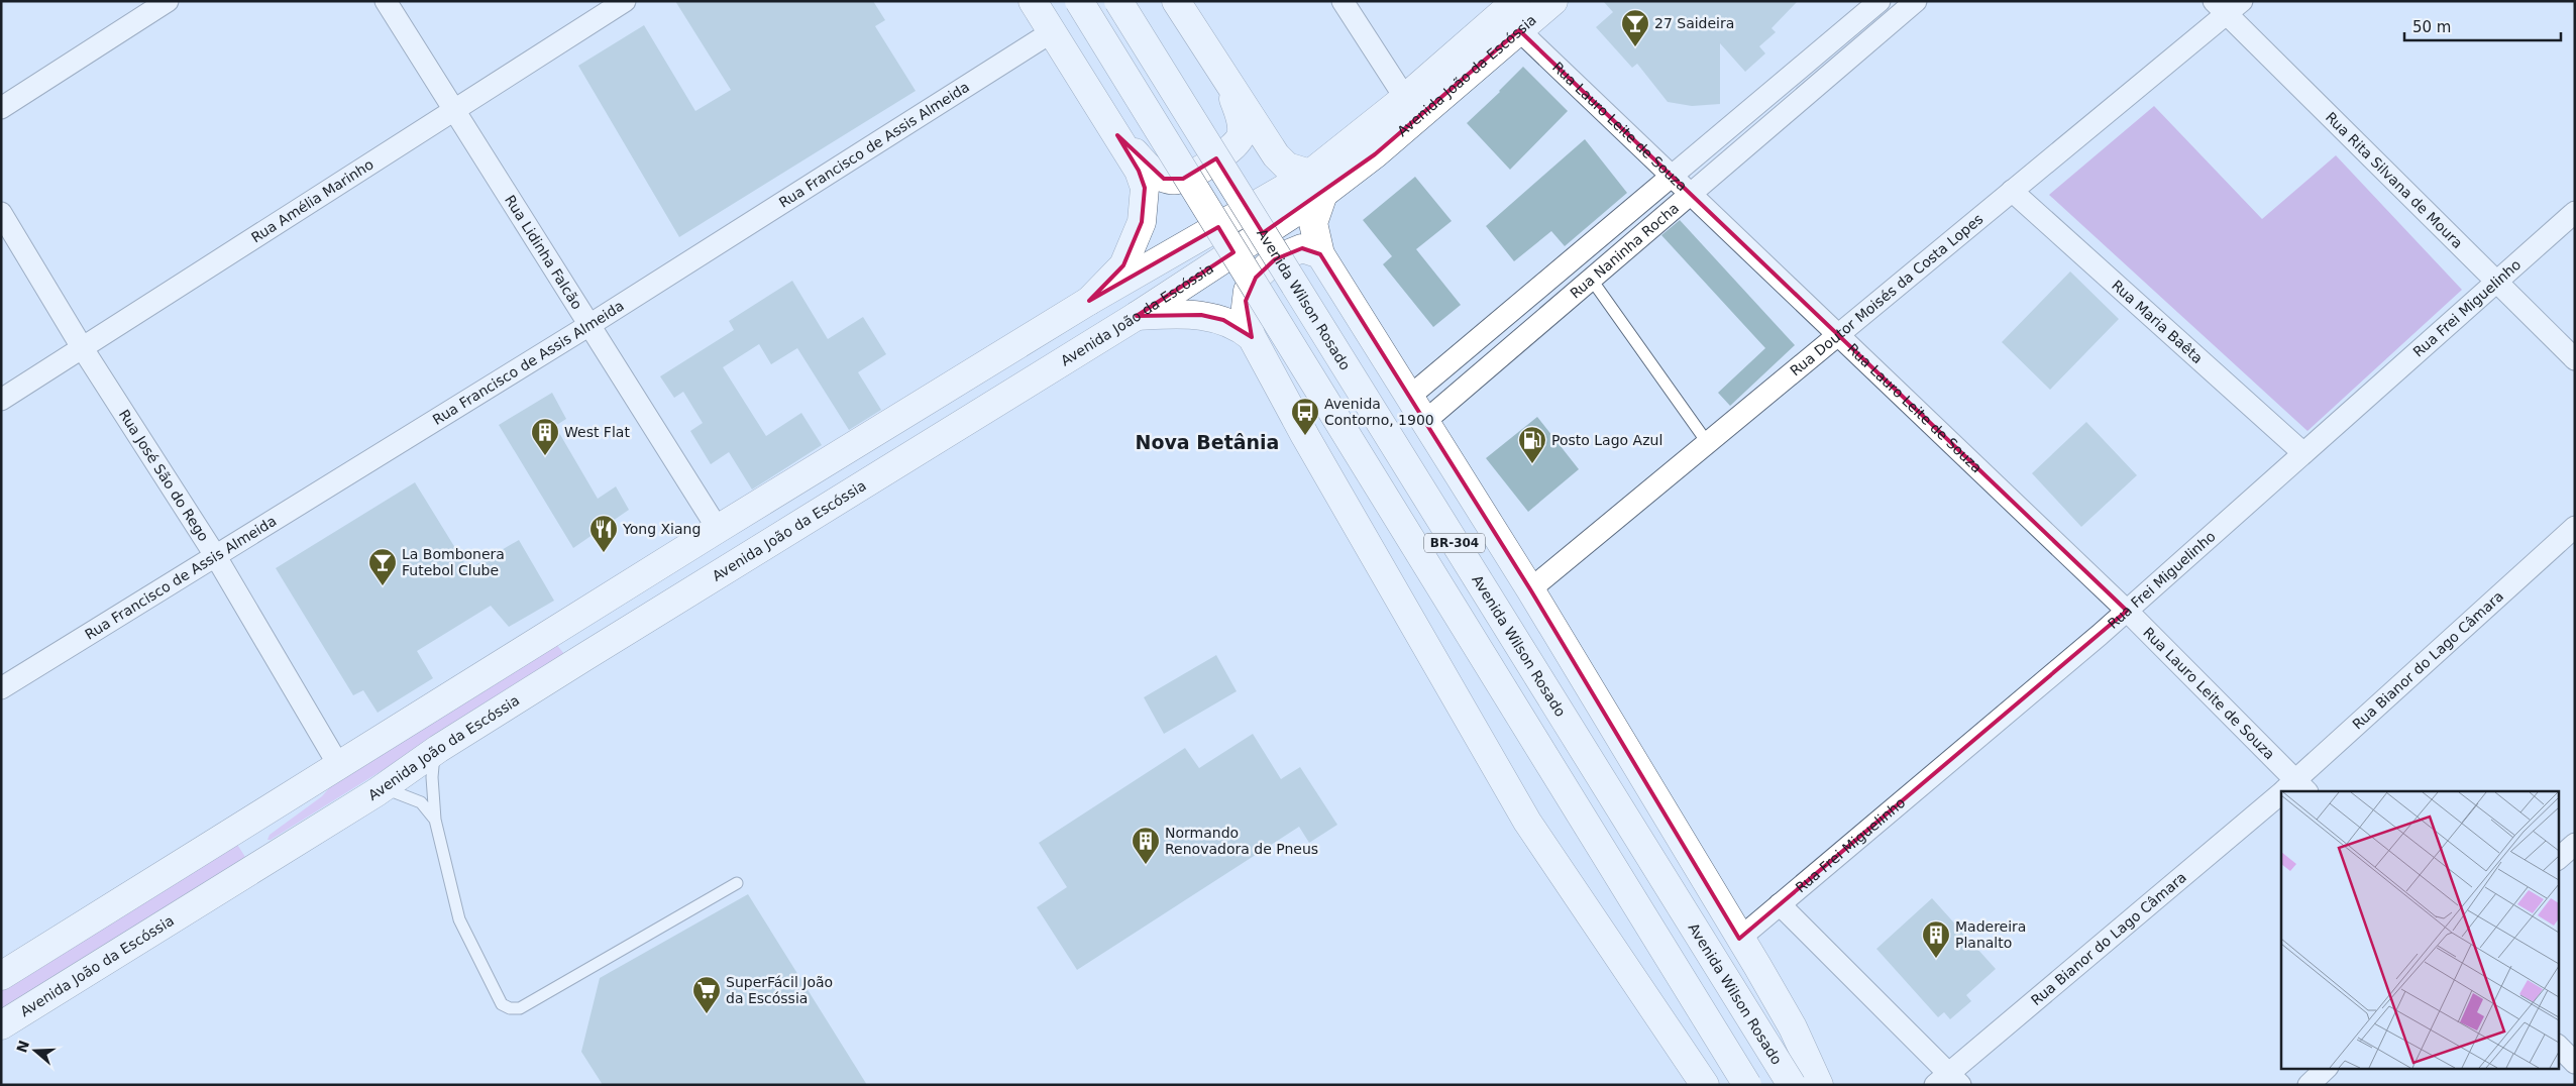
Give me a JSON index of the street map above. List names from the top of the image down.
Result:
{
  "streets": {
    "main road": ["Avenida João da Escóssia", "Avenida Wilson Rosado", "BR-304"],
    "street": [
      "Rua Lauro Leite de Souza",
      "Rua Francisco de Assis Almeida",
      "Rua Rita Silvana de Moura",
      "Rua Amélia Marinho",
      "Rua Naninha Rocha",
      "Rua Lidinha Falcão",
      "Rua Doutor Moisés da Costa Lopes",
      "Rua Frei Miguelinho",
      "Rua Maria Baêta",
      "Rua José São do Rego",
      "Rua Bianor do Lago Câmara"
    ]
  },
  "crossings": [
    ["Avenida João da Escóssia", "Rua Lauro Leite de Souza"],
    ["Avenida João da Escóssia", "Rua Lidinha Falcão"],
    ["Avenida João da Escóssia", "Rua José São do Rego"],
    ["Rua Lauro Leite de Souza", "Rua Naninha Rocha"],
    ["Rua Lauro Leite de Souza", "Rua Doutor Moisés da Costa Lopes"],
    ["Rua Lauro Leite de Souza", "Rua Frei Miguelinho"],
    ["Rua Lauro Leite de Souza", "Rua Bianor do Lago Câmara"],
    ["Rua Francisco de Assis Almeida", "Rua Lidinha Falcão"],
    ["Rua Francisco de Assis Almeida", "Rua José São do Rego"],
    ["Rua Rita Silvana de Moura", "Rua Doutor Moisés da Costa Lopes"],
    ["Rua Rita Silvana de Moura", "Rua Frei Miguelinho"],
    ["Rua Amélia Marinho", "Rua Lidinha Falcão"],
    ["Rua Amélia Marinho", "Rua José São do Rego"],
    ["Rua Doutor Moisés da Costa Lopes", "Rua Maria Baêta"],
    ["Rua Frei Miguelinho", "Rua Maria Baêta"]
  ],
  "districts": ["Nova Betânia"],
  "places": {
    "bar": ["27 Saideira", "La Bombonera Futebol Clube"],
    "bus stop": ["Avenida Contorno, 1900"],
    "building": ["West Flat", "Normando Renovadora de Pneus", "Madereira Planalto"],
    "fuel station": ["Posto Lago Azul"],
    "restaurant": ["Yong Xiang"],
    "supermarket": ["SuperFácil João da Escóssia"]
  },
  "scale_bar": "50 m",
  "north": "left"
}
